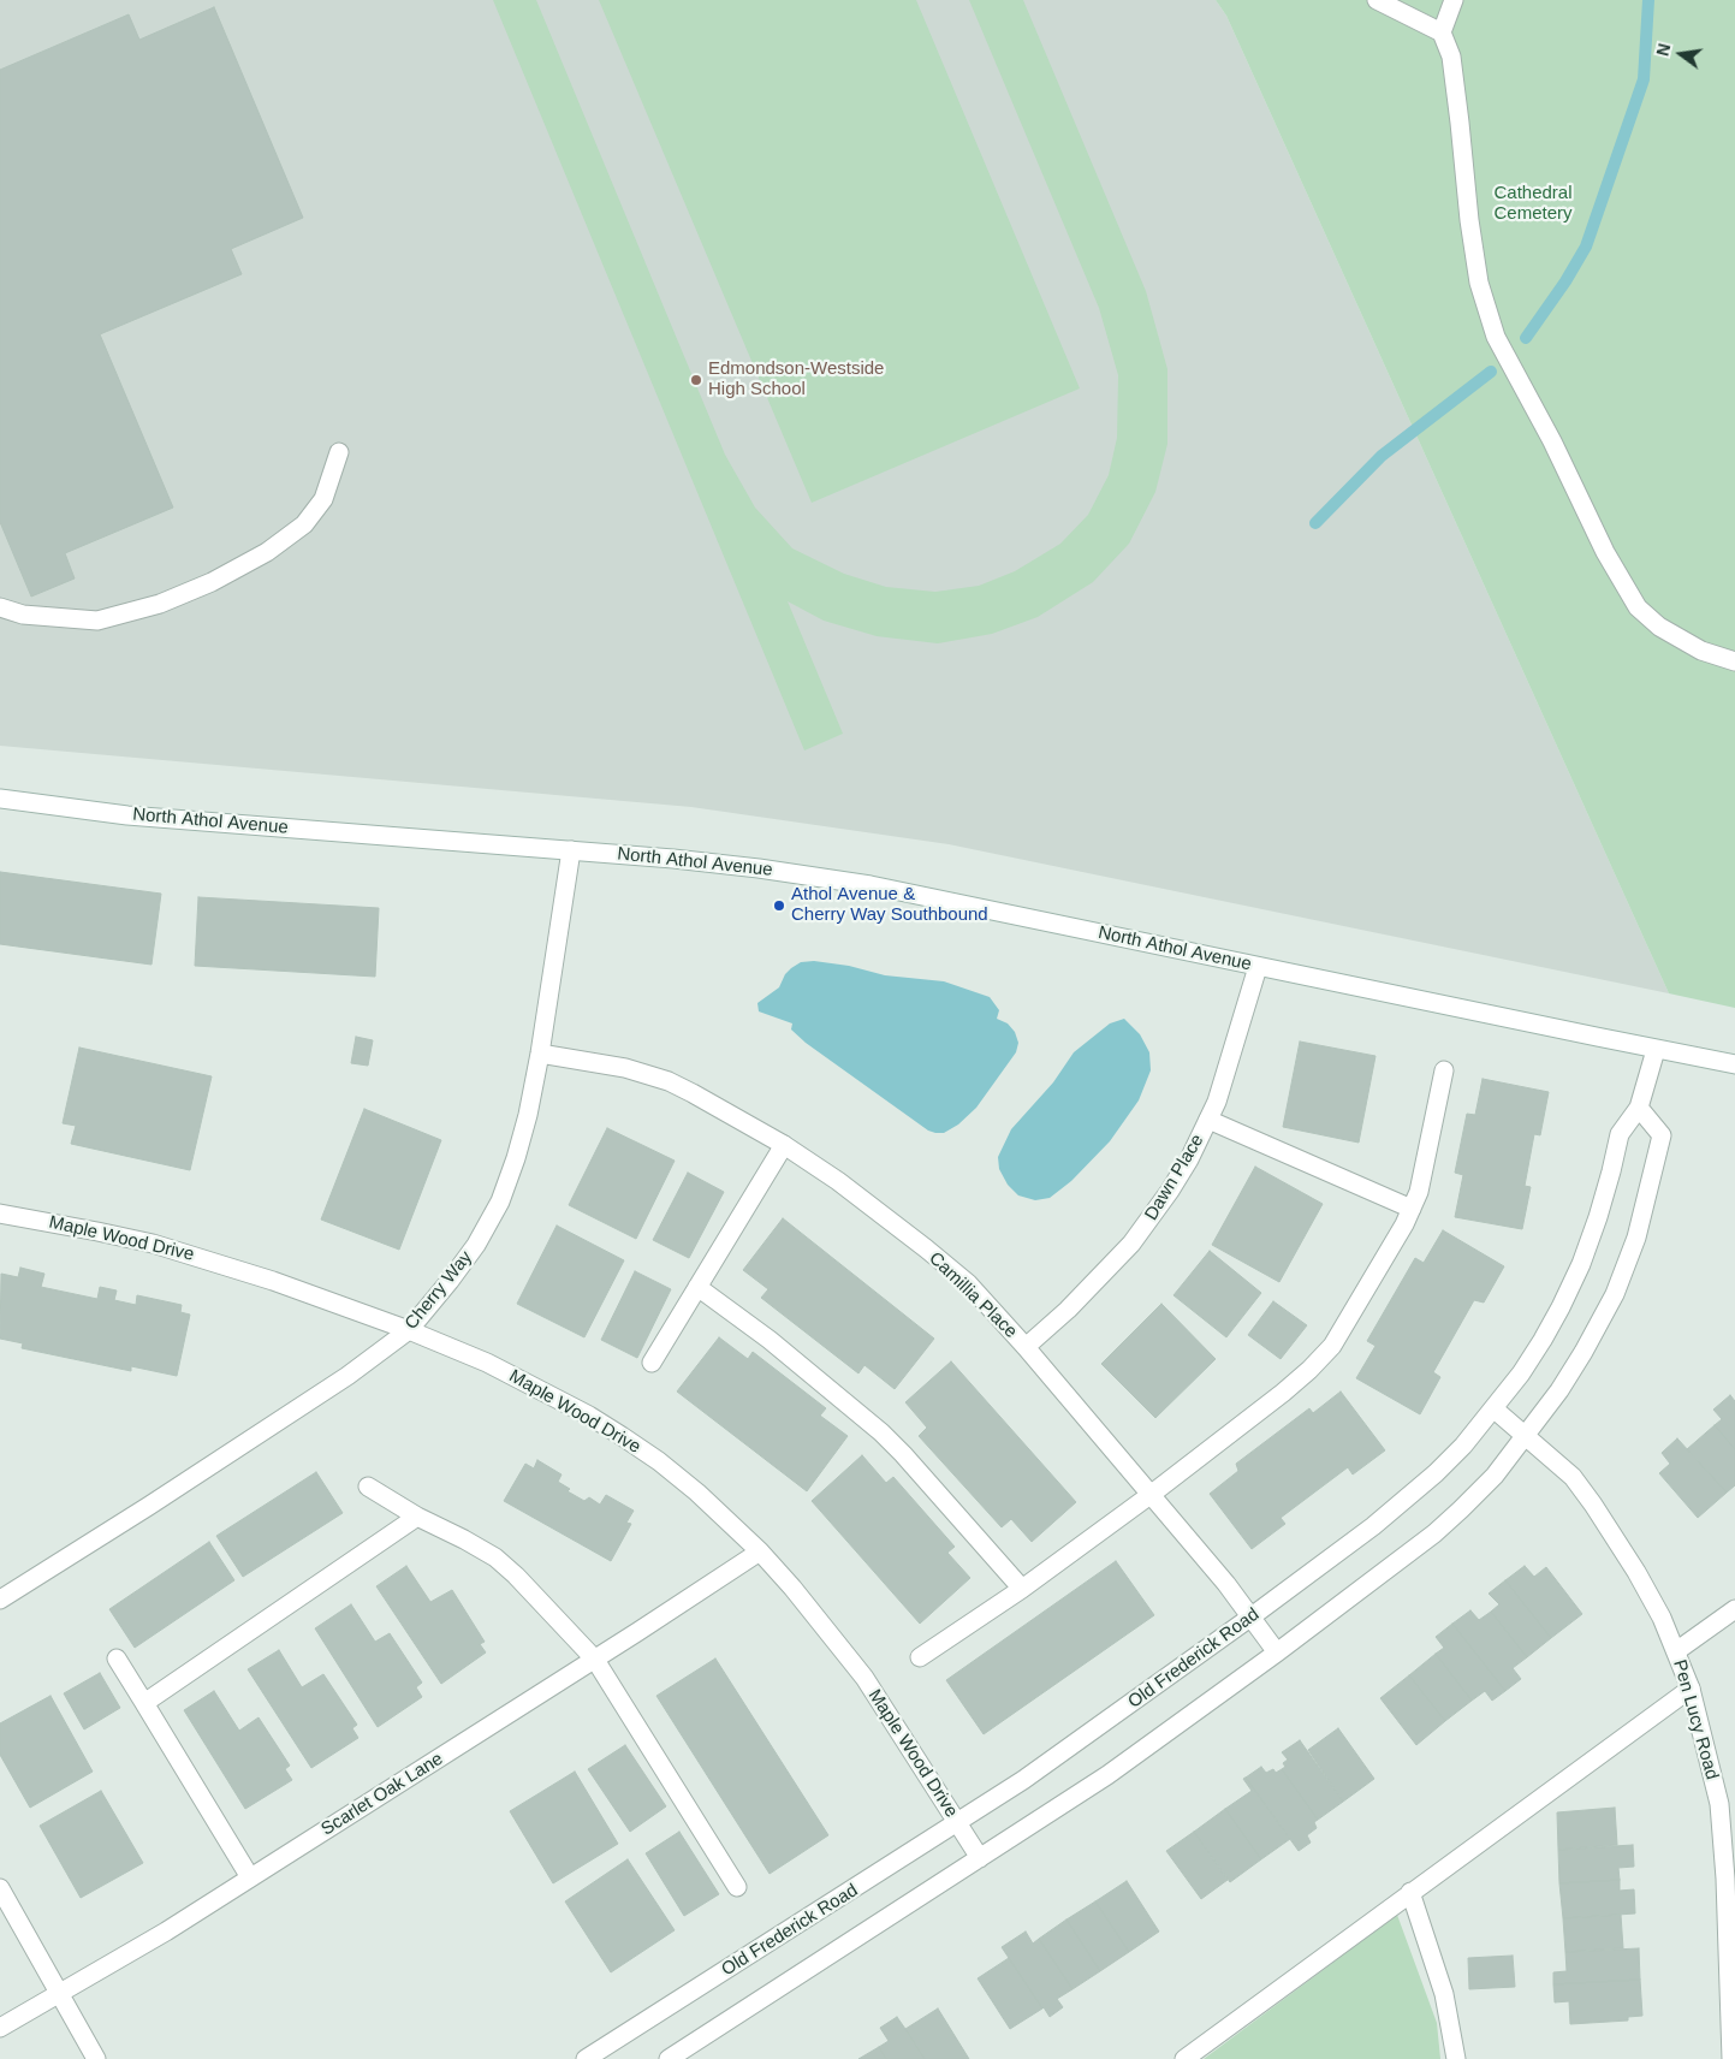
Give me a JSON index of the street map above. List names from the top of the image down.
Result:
{
  "streets": {
    "street": [
      "North Athol Avenue",
      "Dawn Place",
      "Maple Wood Drive",
      "Cherry Way",
      "Camillia Place",
      "Old Frederick Road",
      "Pen Lucy Road",
      "Scarlet Oak Lane"
    ]
  },
  "crossings": [
    ["North Athol Avenue", "Dawn Place"],
    ["North Athol Avenue", "Cherry Way"],
    ["North Athol Avenue", "Old Frederick Road"],
    ["Dawn Place", "Camillia Place"],
    ["Maple Wood Drive", "Cherry Way"],
    ["Maple Wood Drive", "Old Frederick Road"],
    ["Maple Wood Drive", "Scarlet Oak Lane"],
    ["Cherry Way", "Camillia Place"],
    ["Camillia Place", "Old Frederick Road"],
    ["Old Frederick Road", "Pen Lucy Road"]
  ],
  "parks": ["Cathedral Cemetery"],
  "places": ["Edmondson-Westside High School", "Athol Avenue & Cherry Way Southbound"],
  "north": "left"
}
